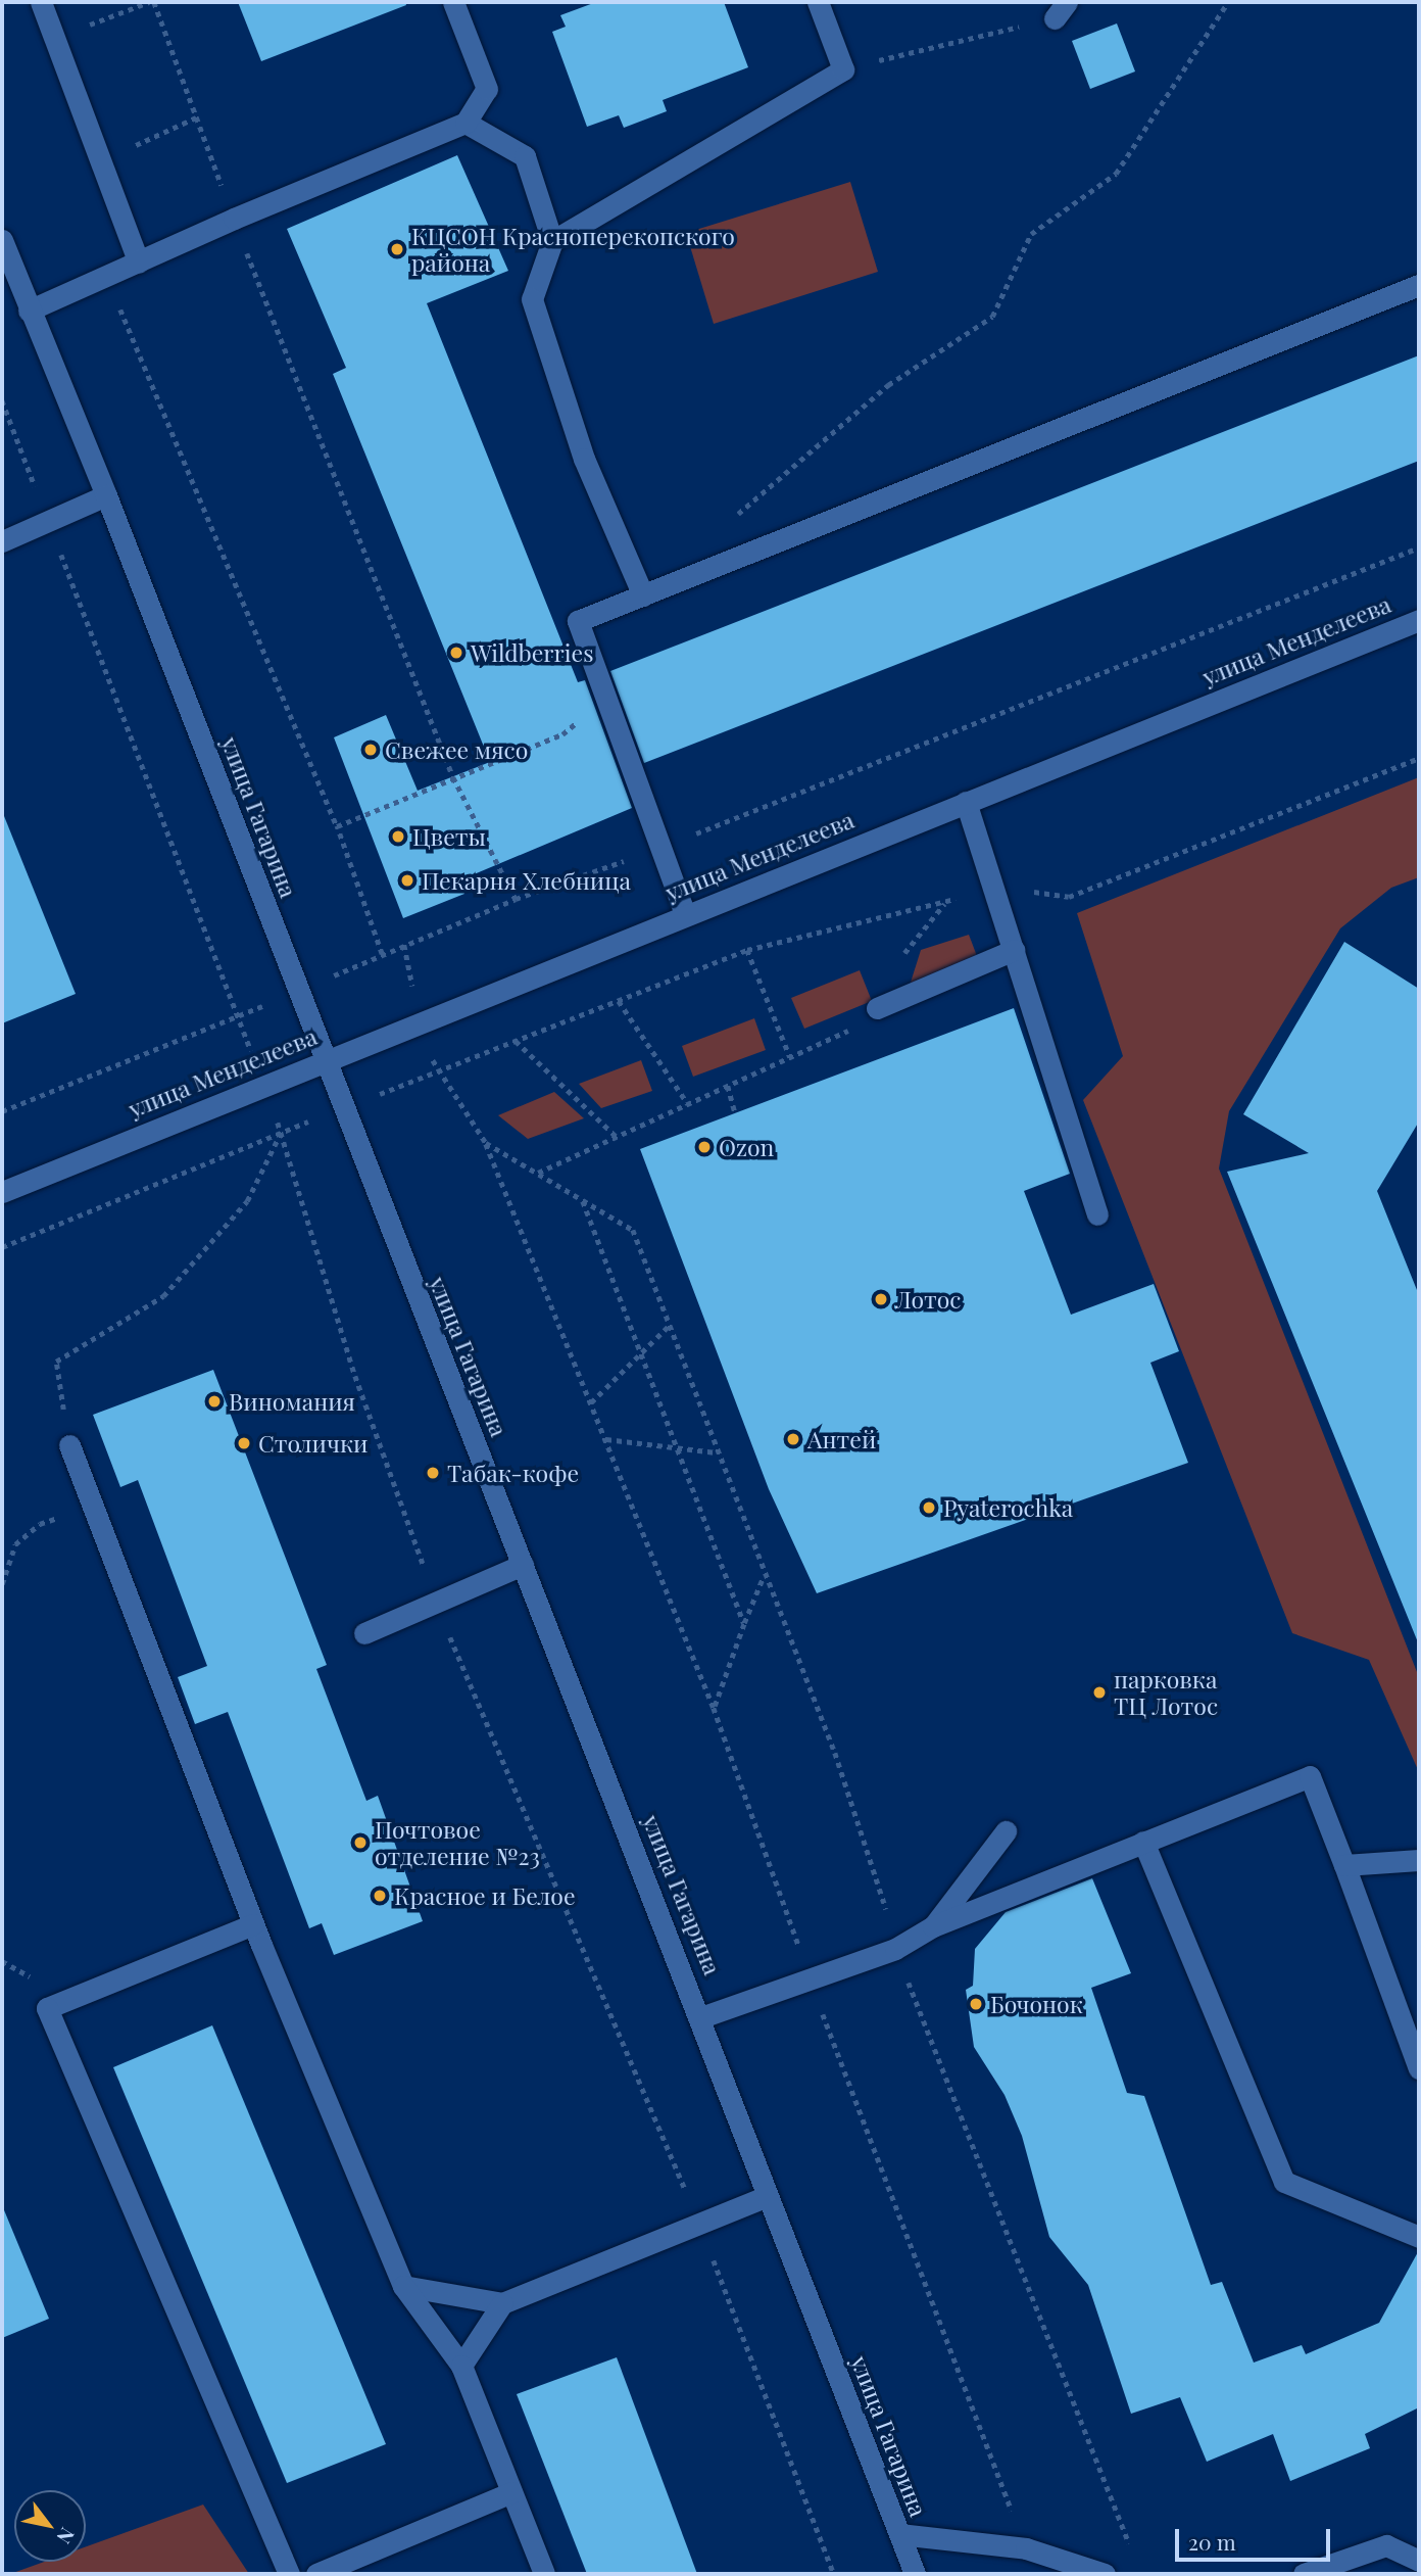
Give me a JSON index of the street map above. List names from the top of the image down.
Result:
{
  "streets": {
    "main road": ["улица Менделеева", "улица Гагарина"]
  },
  "crossings": [
    ["улица Менделеева", "улица Гагарина"]
  ],
  "places": [
    "КЦСОН Красноперекопского района",
    "Wildberries",
    "Свежее мясо",
    "Цветы",
    "Пекарня Хлебница",
    "Ozon",
    "Лотос",
    "Виномания",
    "Антей",
    "Столички",
    "Табак-кофе",
    "Pyaterochka",
    "парковка ТЦ Лотос",
    "Почтовое отделение №23",
    "Красное и Белое",
    "Бочонок"
  ],
  "scale_bar": "20 m",
  "north": "bottom right"
}
